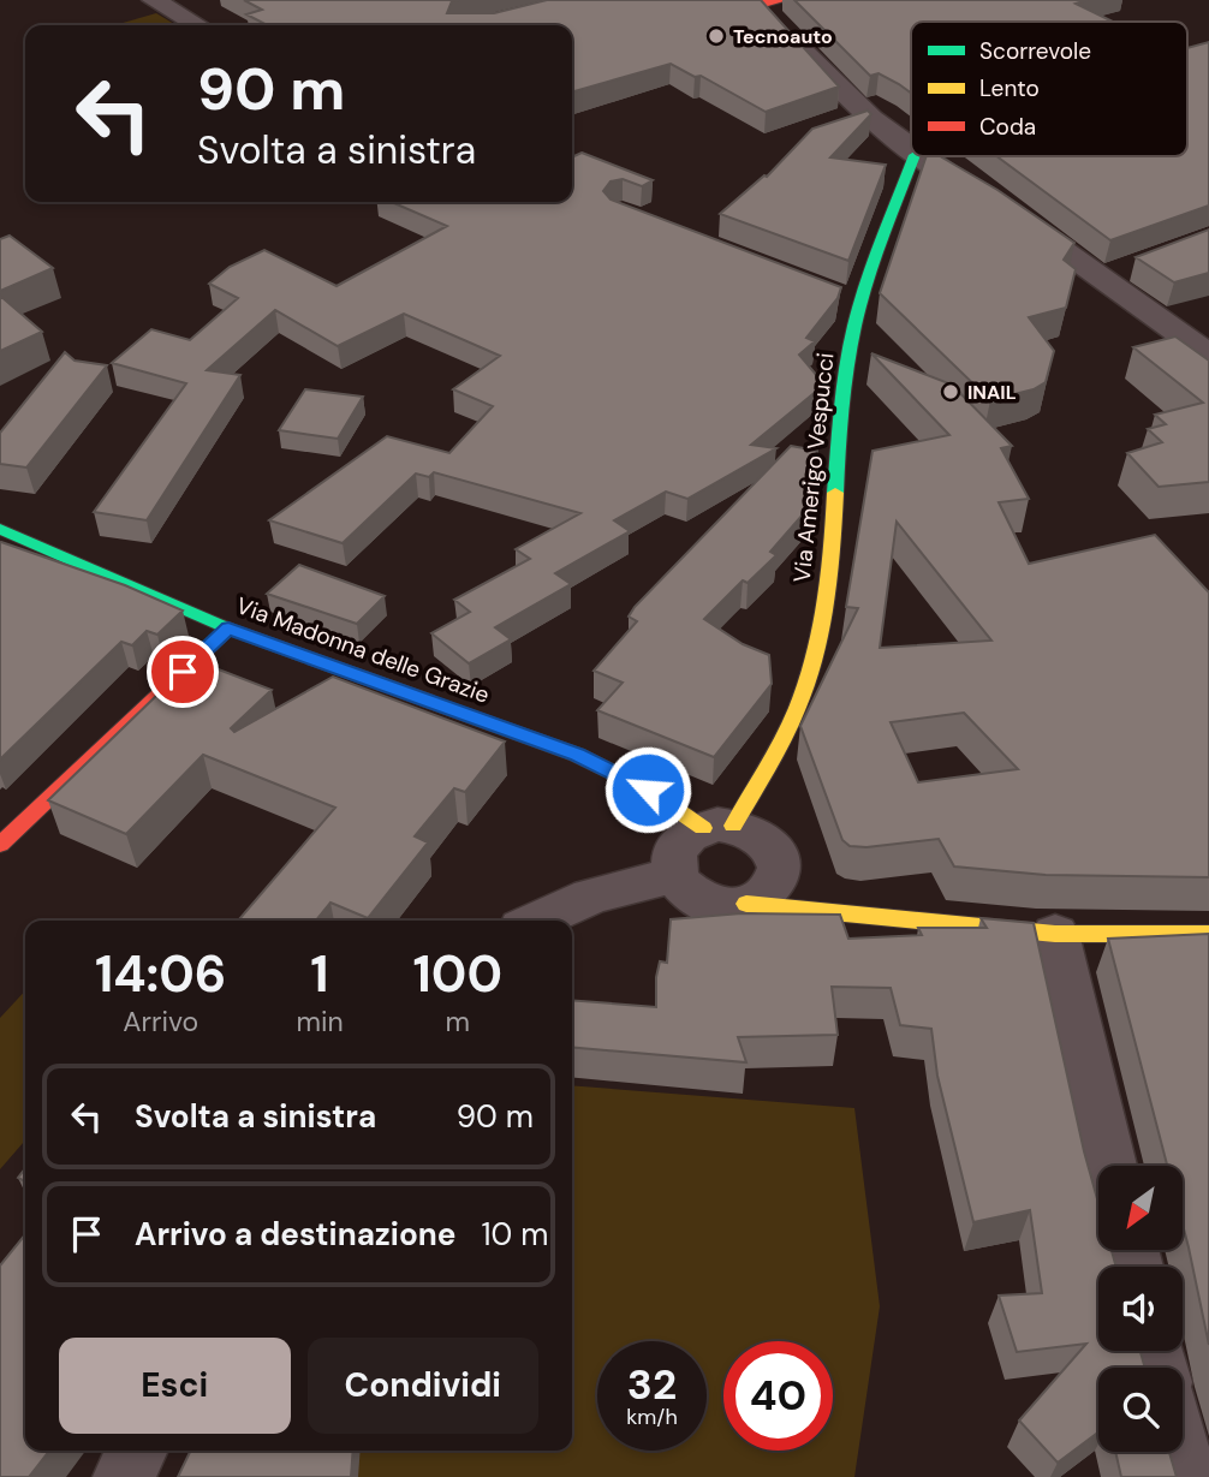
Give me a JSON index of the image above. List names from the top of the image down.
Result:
{
  "streets": {
    "street": ["Via Amerigo Vespucci", "Via Madonna delle Grazie"]
  },
  "crossings": [
    ["Via Amerigo Vespucci", "Via Madonna delle Grazie"]
  ],
  "places": ["Tecnoauto", "INAIL"],
  "legend": ["Scorrevole", "Lento", "Coda"],
  "north": "bottom left",
  "page": {
    "turn": ["90 m", "Svolta a sinistra"],
    "eta": [
      "14:06",
      "Arrivo",
      "1",
      "min",
      "100",
      "m"
    ],
    "list": [
      {
        "name": "Svolta a sinistra",
        "value": "90 m"
      },
      {
        "name": "Arrivo a destinazione",
        "value": "10 m"
      }
    ],
    "buttons": ["Esci", "Condividi"],
    "speed": "32 km/h",
    "limit": "40"
  }
}
